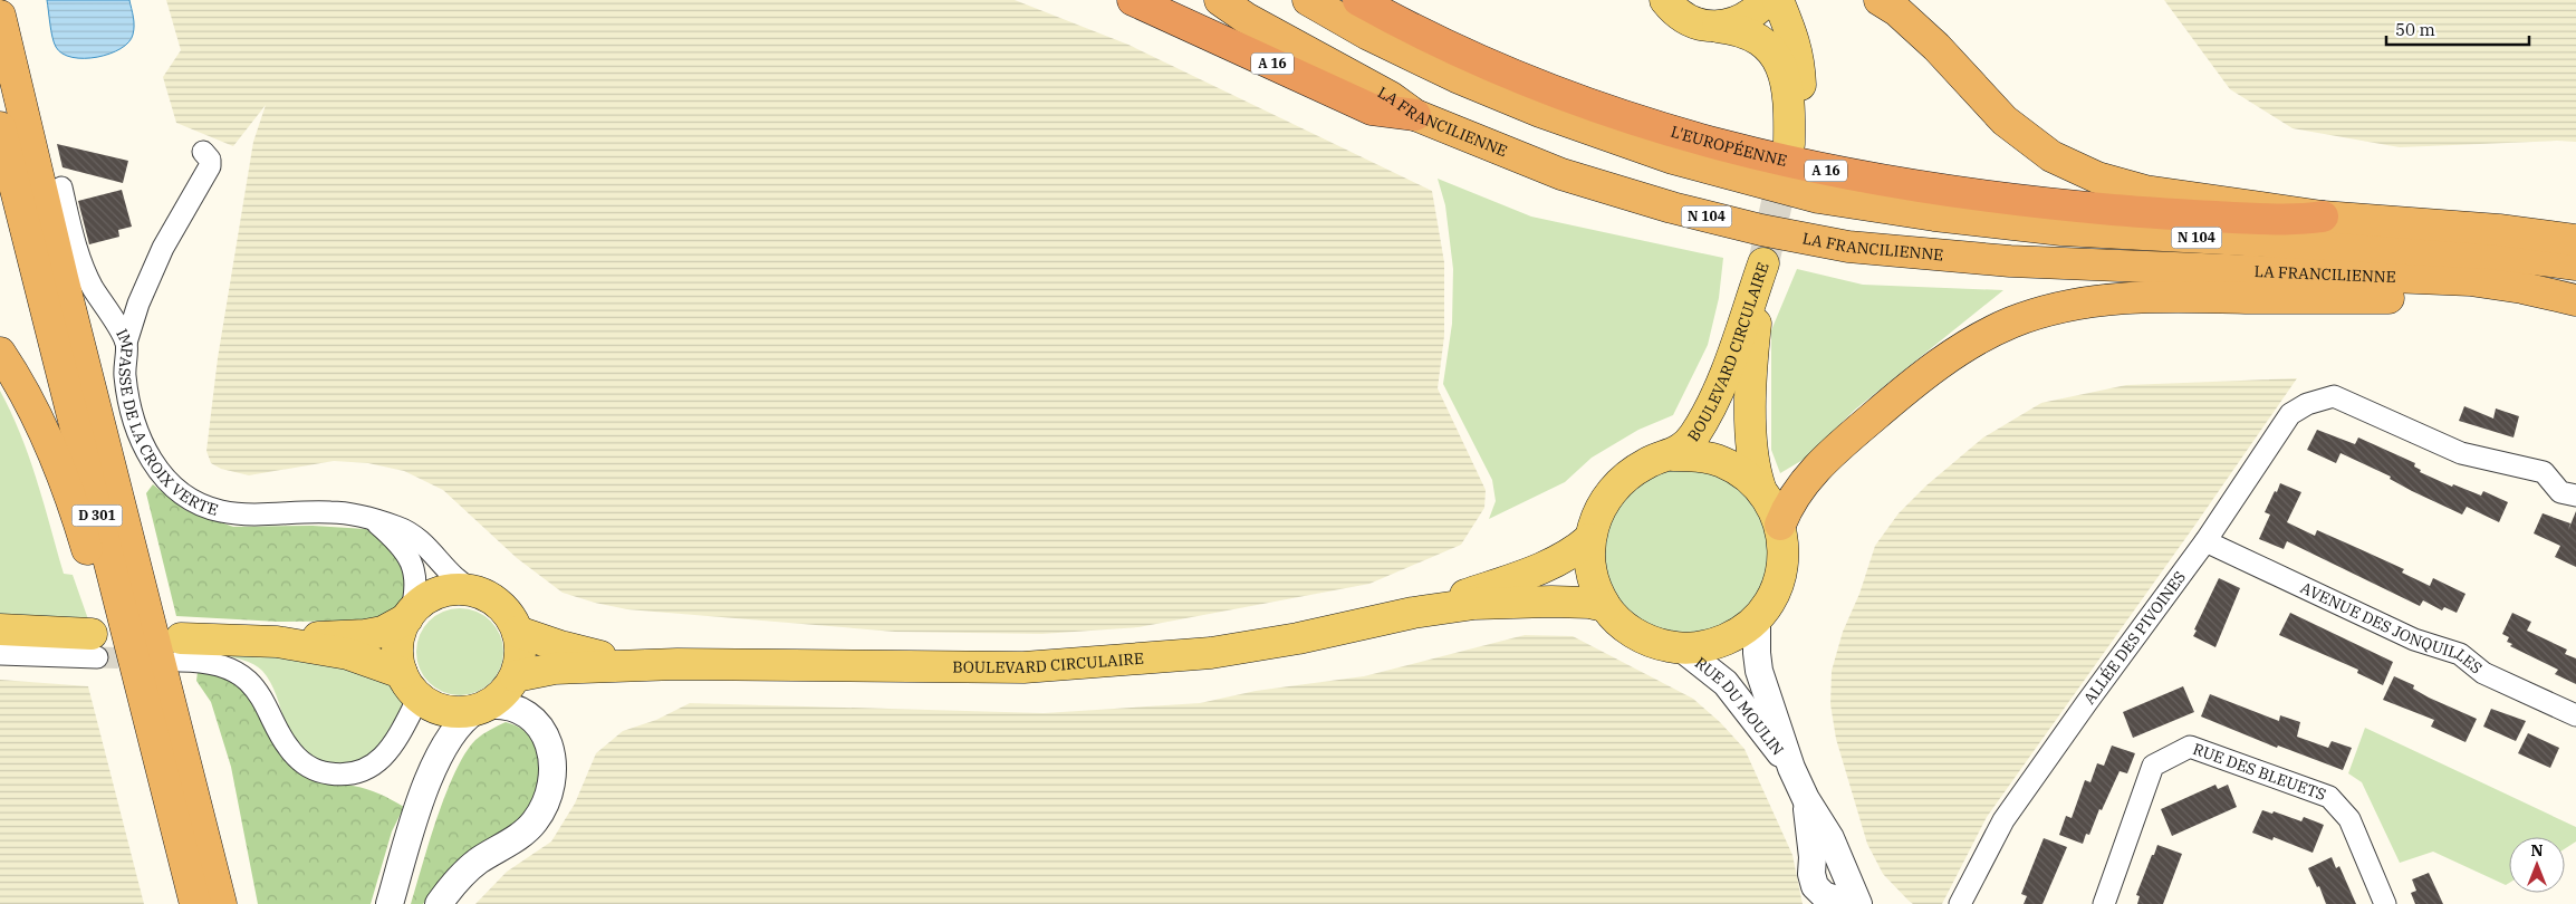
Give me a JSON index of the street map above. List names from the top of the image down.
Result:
{
  "streets": {
    "highway": [
      "A 16",
      "LA FRANCILIENNE",
      "L'EUROPÉENNE",
      "N 104",
      "D 301"
    ],
    "main road": ["BOULEVARD CIRCULAIRE"],
    "street": [
      "IMPASSE DE LA CROIX VERTE",
      "AVENUE DES JONQUILLES",
      "ALLÉE DES PIVOINES",
      "RUE DU MOULIN",
      "RUE DES BLEUETS"
    ]
  },
  "crossings": [
    ["A 16", "LA FRANCILIENNE"],
    ["BOULEVARD CIRCULAIRE", "IMPASSE DE LA CROIX VERTE"],
    ["BOULEVARD CIRCULAIRE", "RUE DU MOULIN"],
    ["AVENUE DES JONQUILLES", "ALLÉE DES PIVOINES"]
  ],
  "scale_bar": "50 m",
  "north": "top"
}
